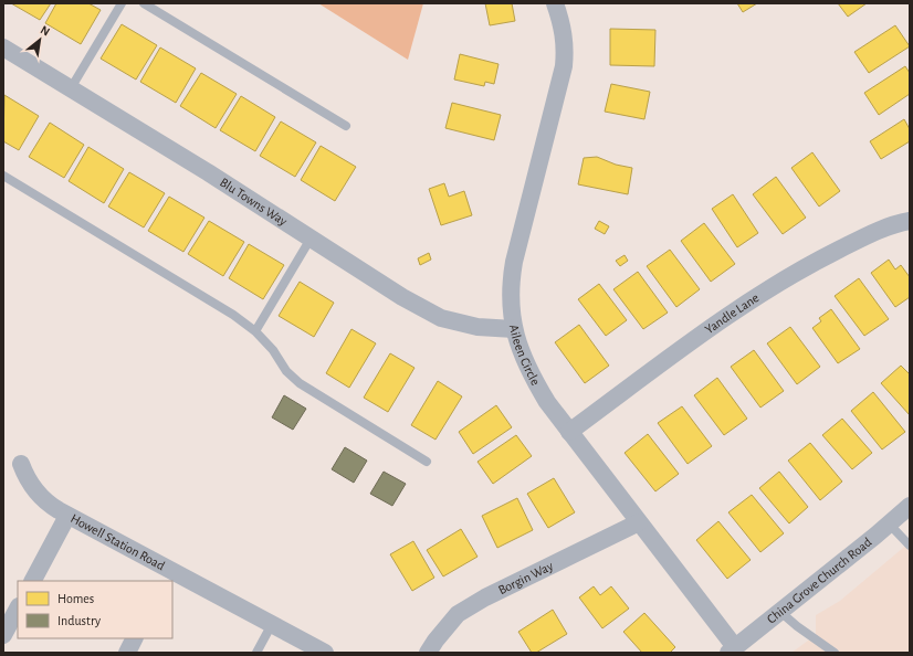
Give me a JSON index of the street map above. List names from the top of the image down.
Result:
{
  "streets": {
    "street": [
      "Blu Towns Way",
      "Yandle Lane",
      "Aileen Circle",
      "Howell Station Road",
      "Borgin Way",
      "China Grove Church Road"
    ]
  },
  "crossings": [
    ["Blu Towns Way", "Aileen Circle"],
    ["Yandle Lane", "Aileen Circle"],
    ["Aileen Circle", "Borgin Way"],
    ["Aileen Circle", "China Grove Church Road"]
  ],
  "legend": ["Homes", "Industry"],
  "north": "top right"
}
